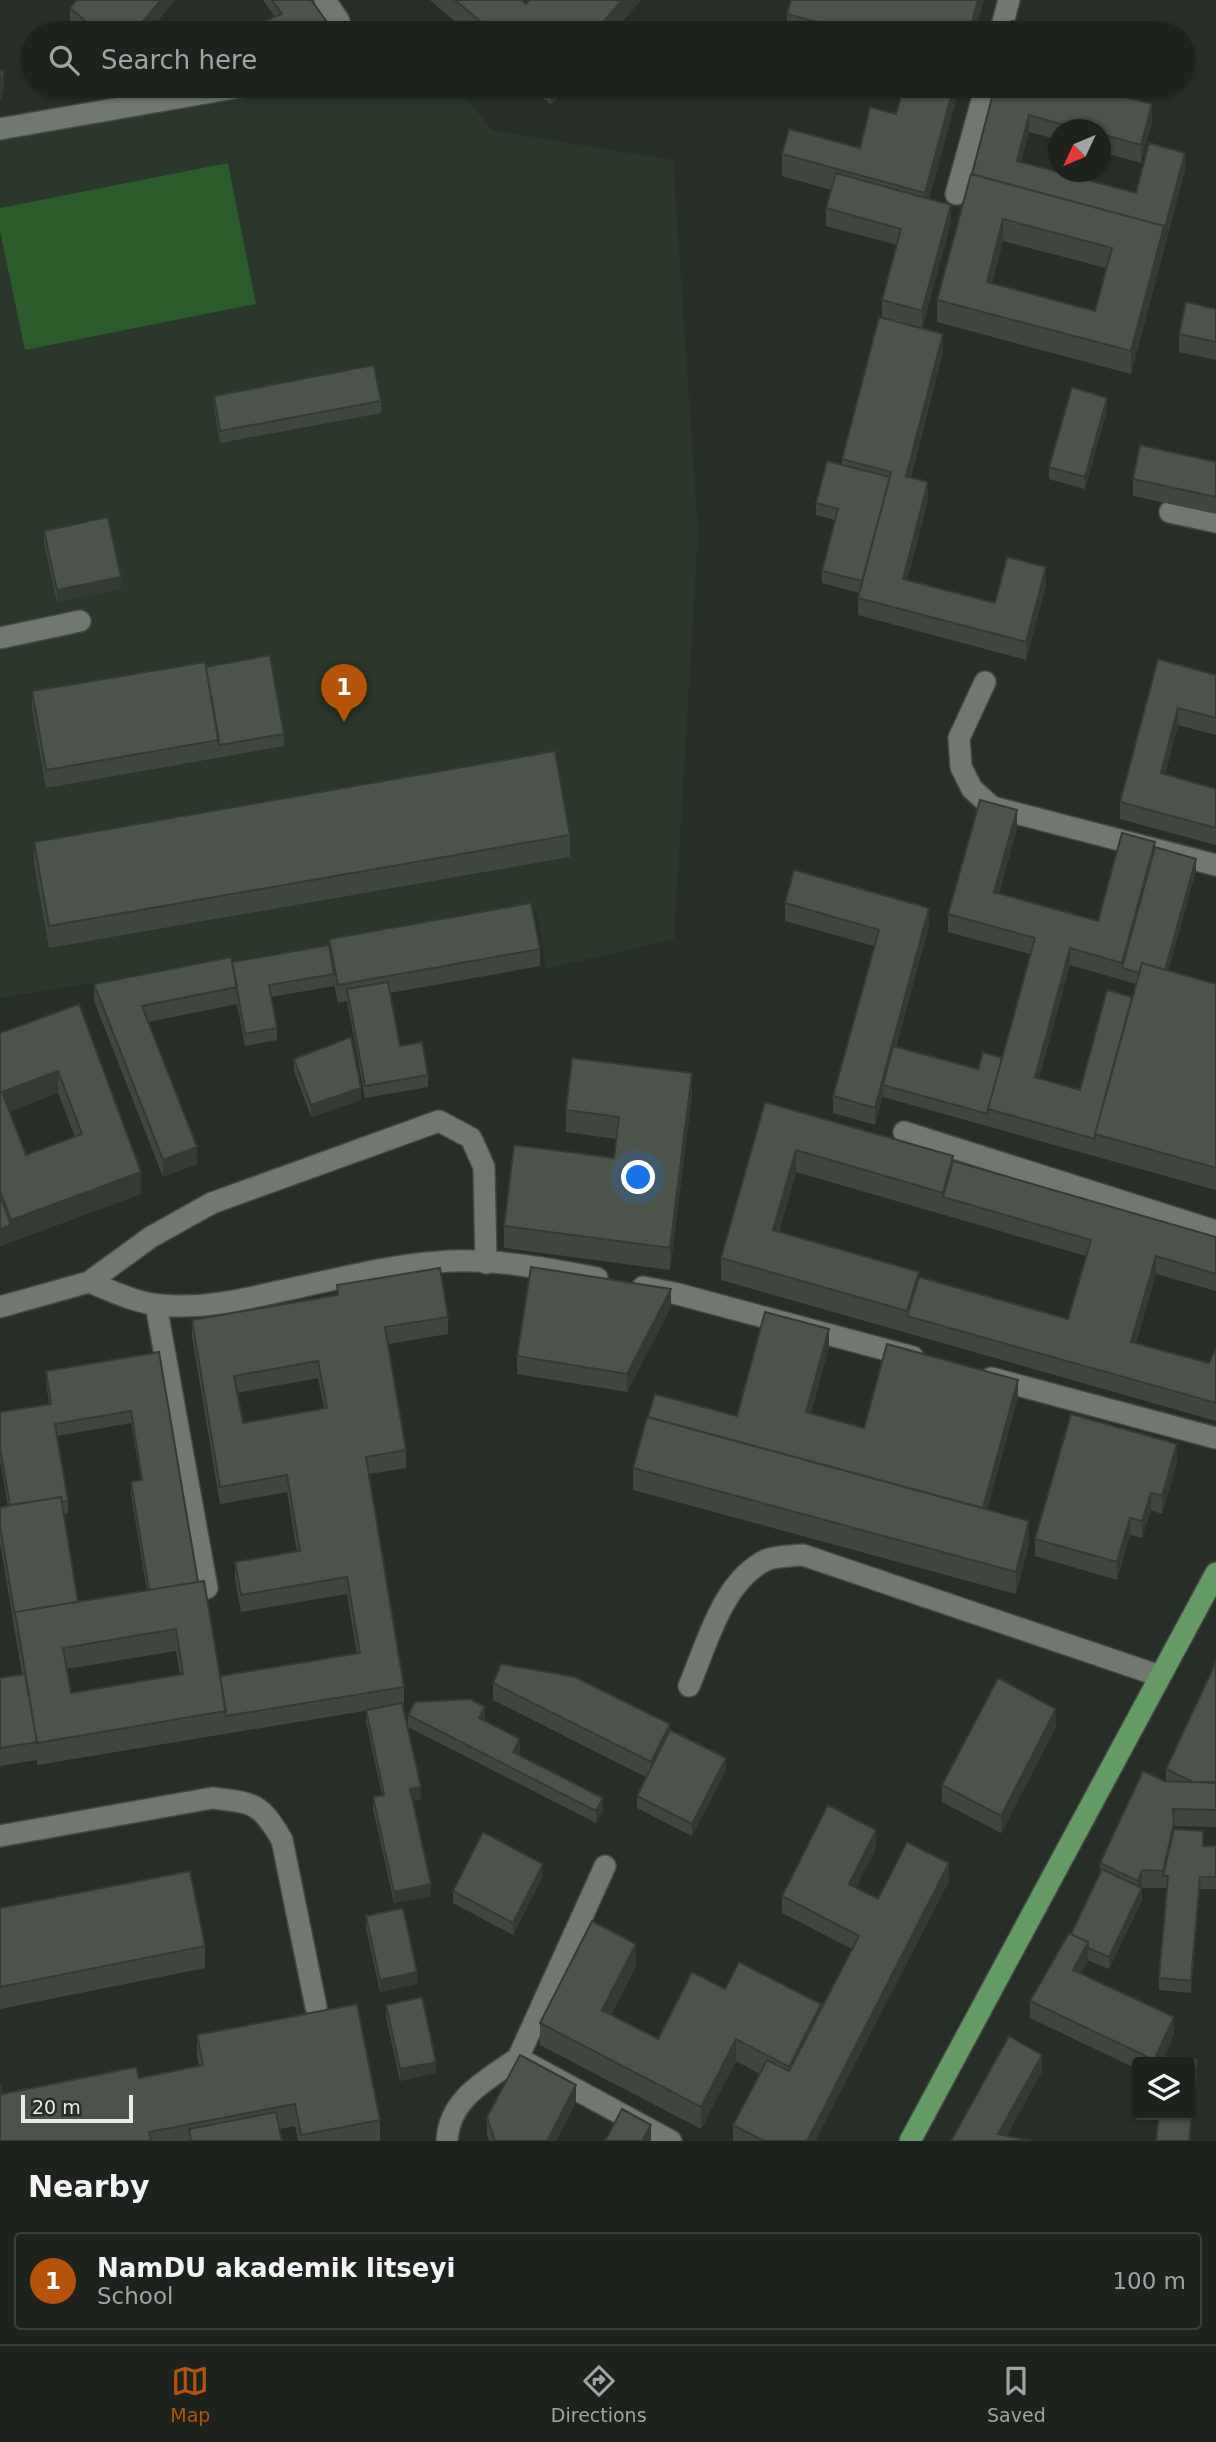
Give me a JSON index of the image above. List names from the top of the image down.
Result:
{
  "scale_bar": "20 m",
  "north": "bottom left",
  "page": {
    "search": "Search here",
    "pins": "1",
    "scale": "20 m",
    "heading": "Nearby",
    "list": [
      {
        "mark": "1",
        "name": "NamDU akademik litseyi",
        "note": "School",
        "value": "100 m"
      }
    ],
    "nav": ["Map", "Directions", "Saved"]
  }
}
